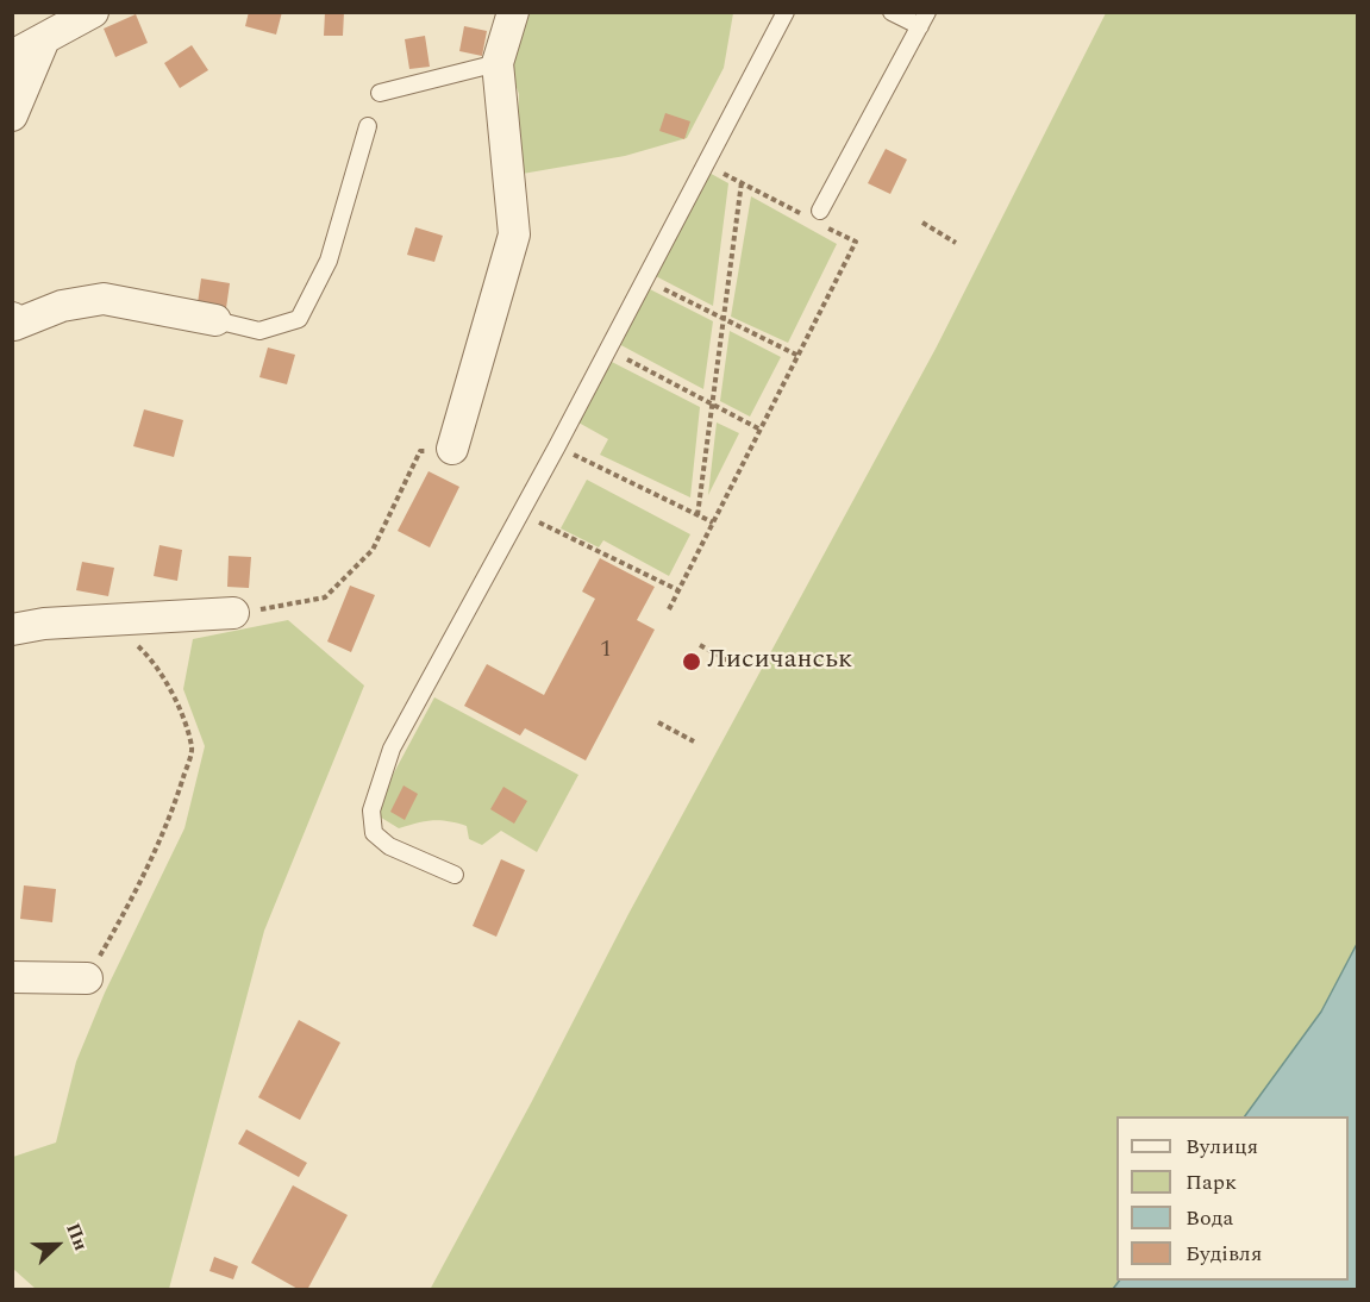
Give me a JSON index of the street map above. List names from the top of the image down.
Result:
{
  "places": ["Лисичанськ"],
  "house_numbers": ["1"],
  "legend": [
    "Вулиця",
    "Парк",
    "Вода",
    "Будівля"
  ],
  "north": "right"
}
